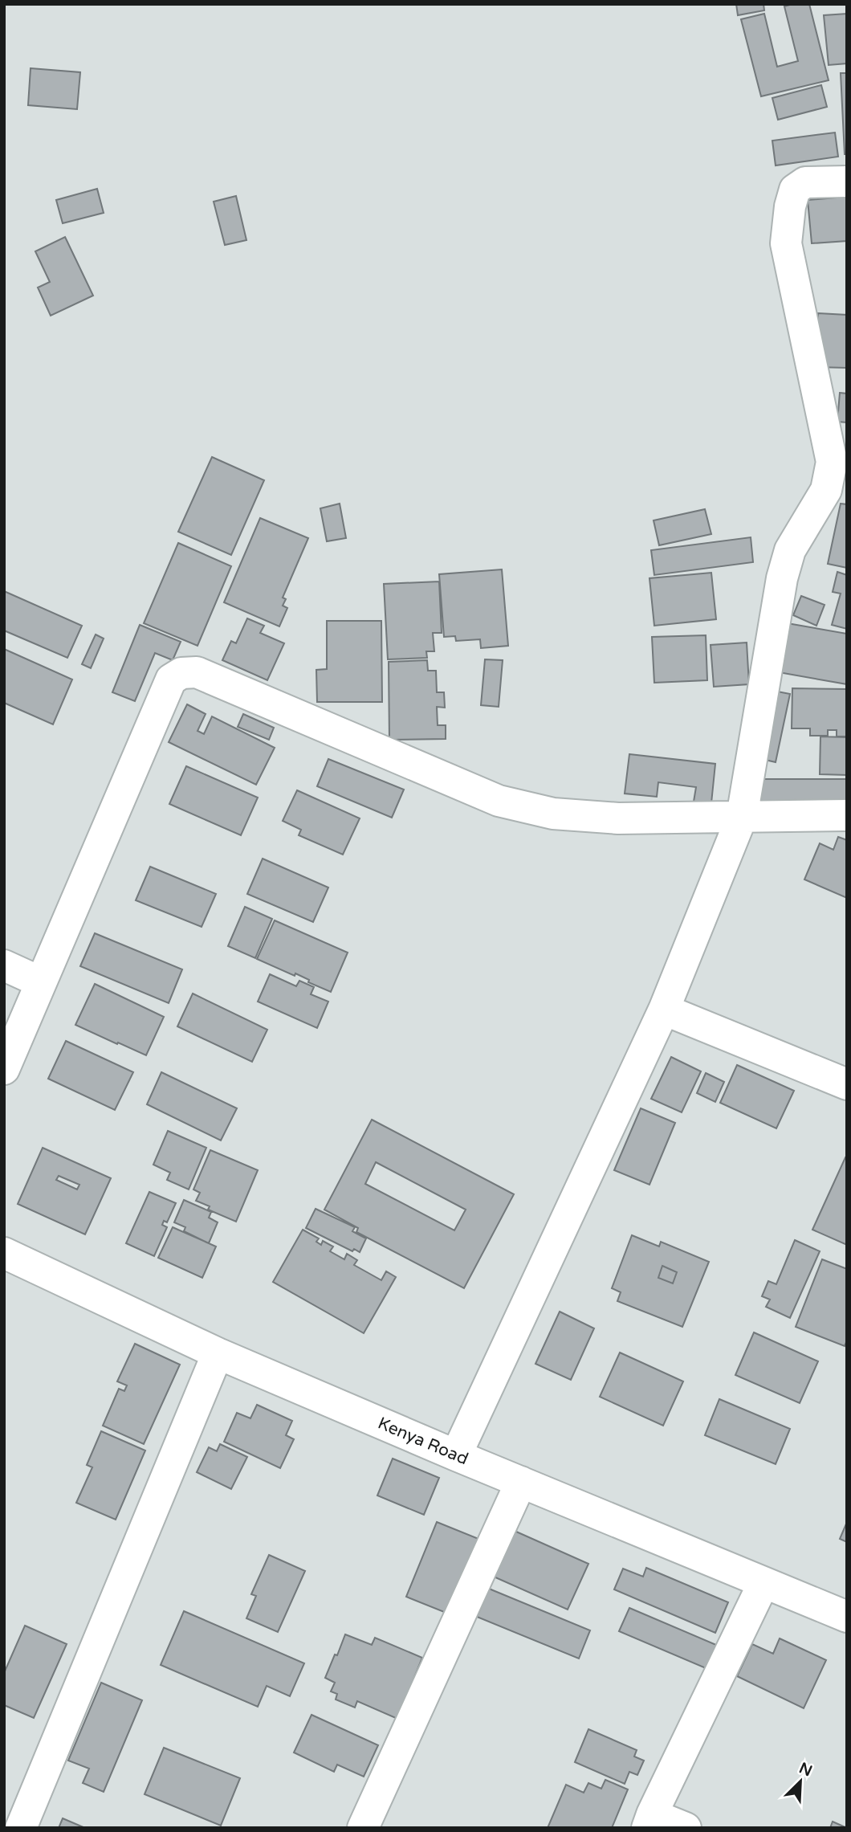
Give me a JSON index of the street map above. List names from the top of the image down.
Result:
{
  "streets": {
    "street": ["Kenya Road"]
  },
  "north": "top right"
}
